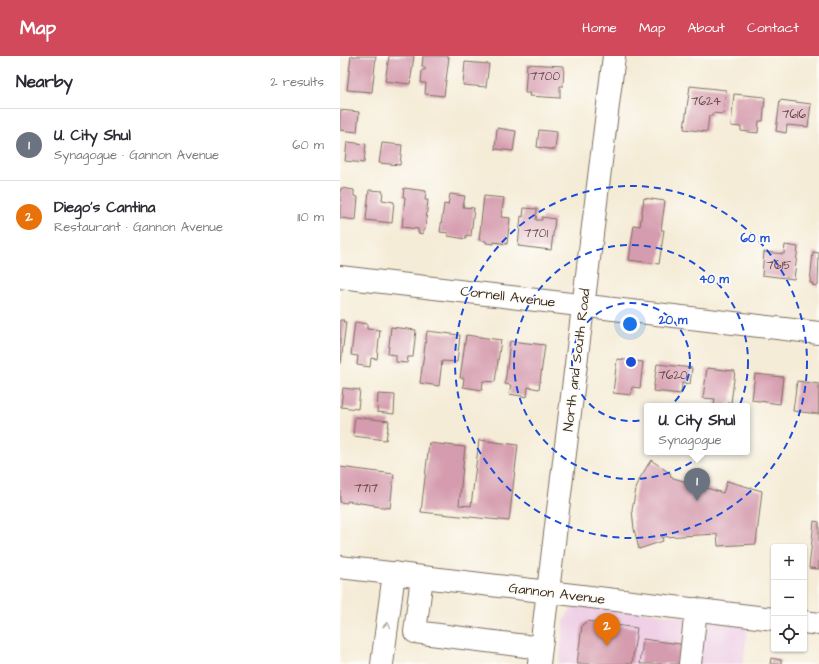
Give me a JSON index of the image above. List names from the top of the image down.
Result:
{
  "streets": {
    "street": ["Cornell Avenue", "North and South Road", "Gannon Avenue"]
  },
  "crossings": [
    ["Cornell Avenue", "North and South Road"],
    ["North and South Road", "Gannon Avenue"]
  ],
  "house_numbers": [
    "7700",
    "7624",
    "7616",
    "7701",
    "7615",
    "7620",
    "7717"
  ],
  "page": {
    "header": "Map",
    "nav": [
      "Home",
      "Map",
      "About",
      "Contact"
    ],
    "heading": ["Nearby", "2 results"],
    "list": [
      {
        "mark": "1",
        "name": "U. City Shul",
        "note": "Synagogue · Gannon Avenue",
        "value": "60 m"
      },
      {
        "mark": "2",
        "name": "Diego’s Cantina",
        "note": "Restaurant · Gannon Avenue",
        "value": "110 m"
      }
    ],
    "popup": ["U. City Shul", "Synagogue"],
    "pins": ["1", "2"],
    "map_buttons": ["+", "−"]
  },
  "rings": ["60 m", "40 m", "20 m"]
}
